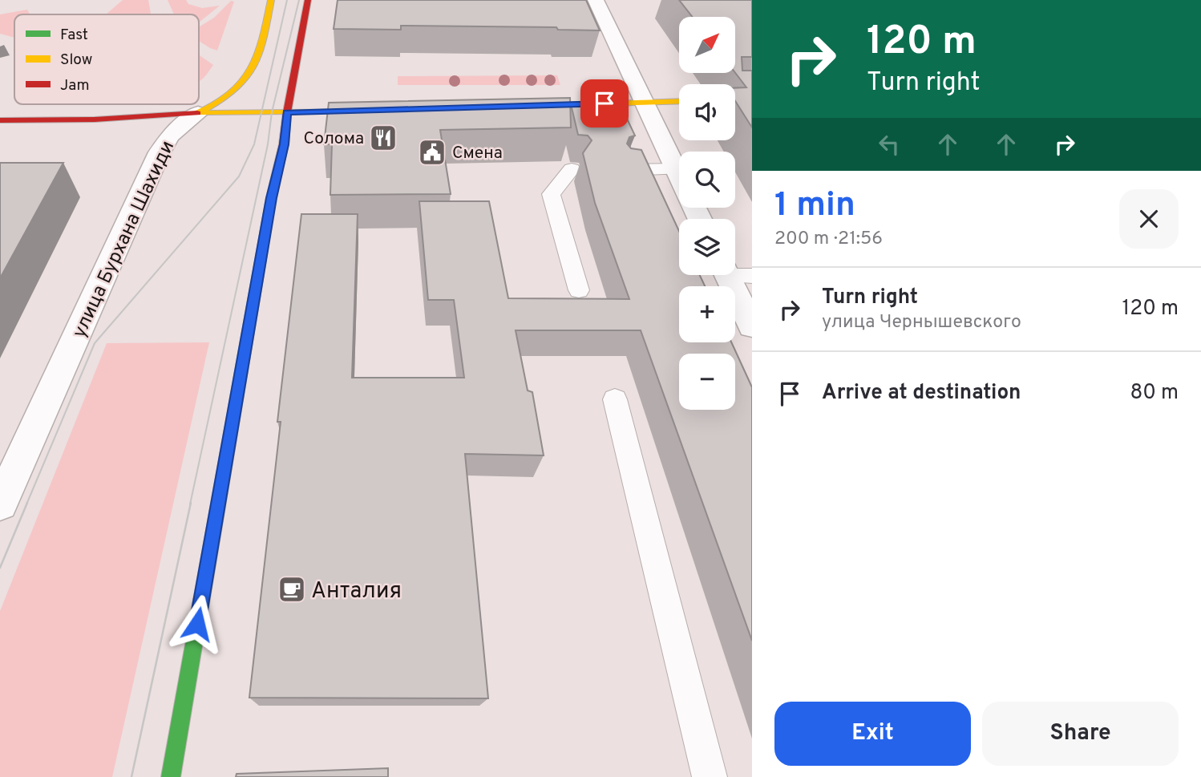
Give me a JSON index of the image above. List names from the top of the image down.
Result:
{
  "streets": {
    "main road": ["улица Бурхана Шахиди"]
  },
  "places": {
    "restaurant": ["Солома"],
    "public building": ["Смена"],
    "cafe": ["Анталия"]
  },
  "legend": ["Fast", "Slow", "Jam"],
  "north": "top right",
  "page": {
    "turn": ["120 m", "Turn right"],
    "map_buttons": ["+", "−"],
    "heading": ["1 min", "200 m · 21:56"],
    "list": [
      {
        "name": "Turn right",
        "note": "улица Чернышевского",
        "value": "120 m"
      },
      {
        "name": "Arrive at destination",
        "value": "80 m"
      }
    ],
    "buttons": ["Exit", "Share"]
  }
}
